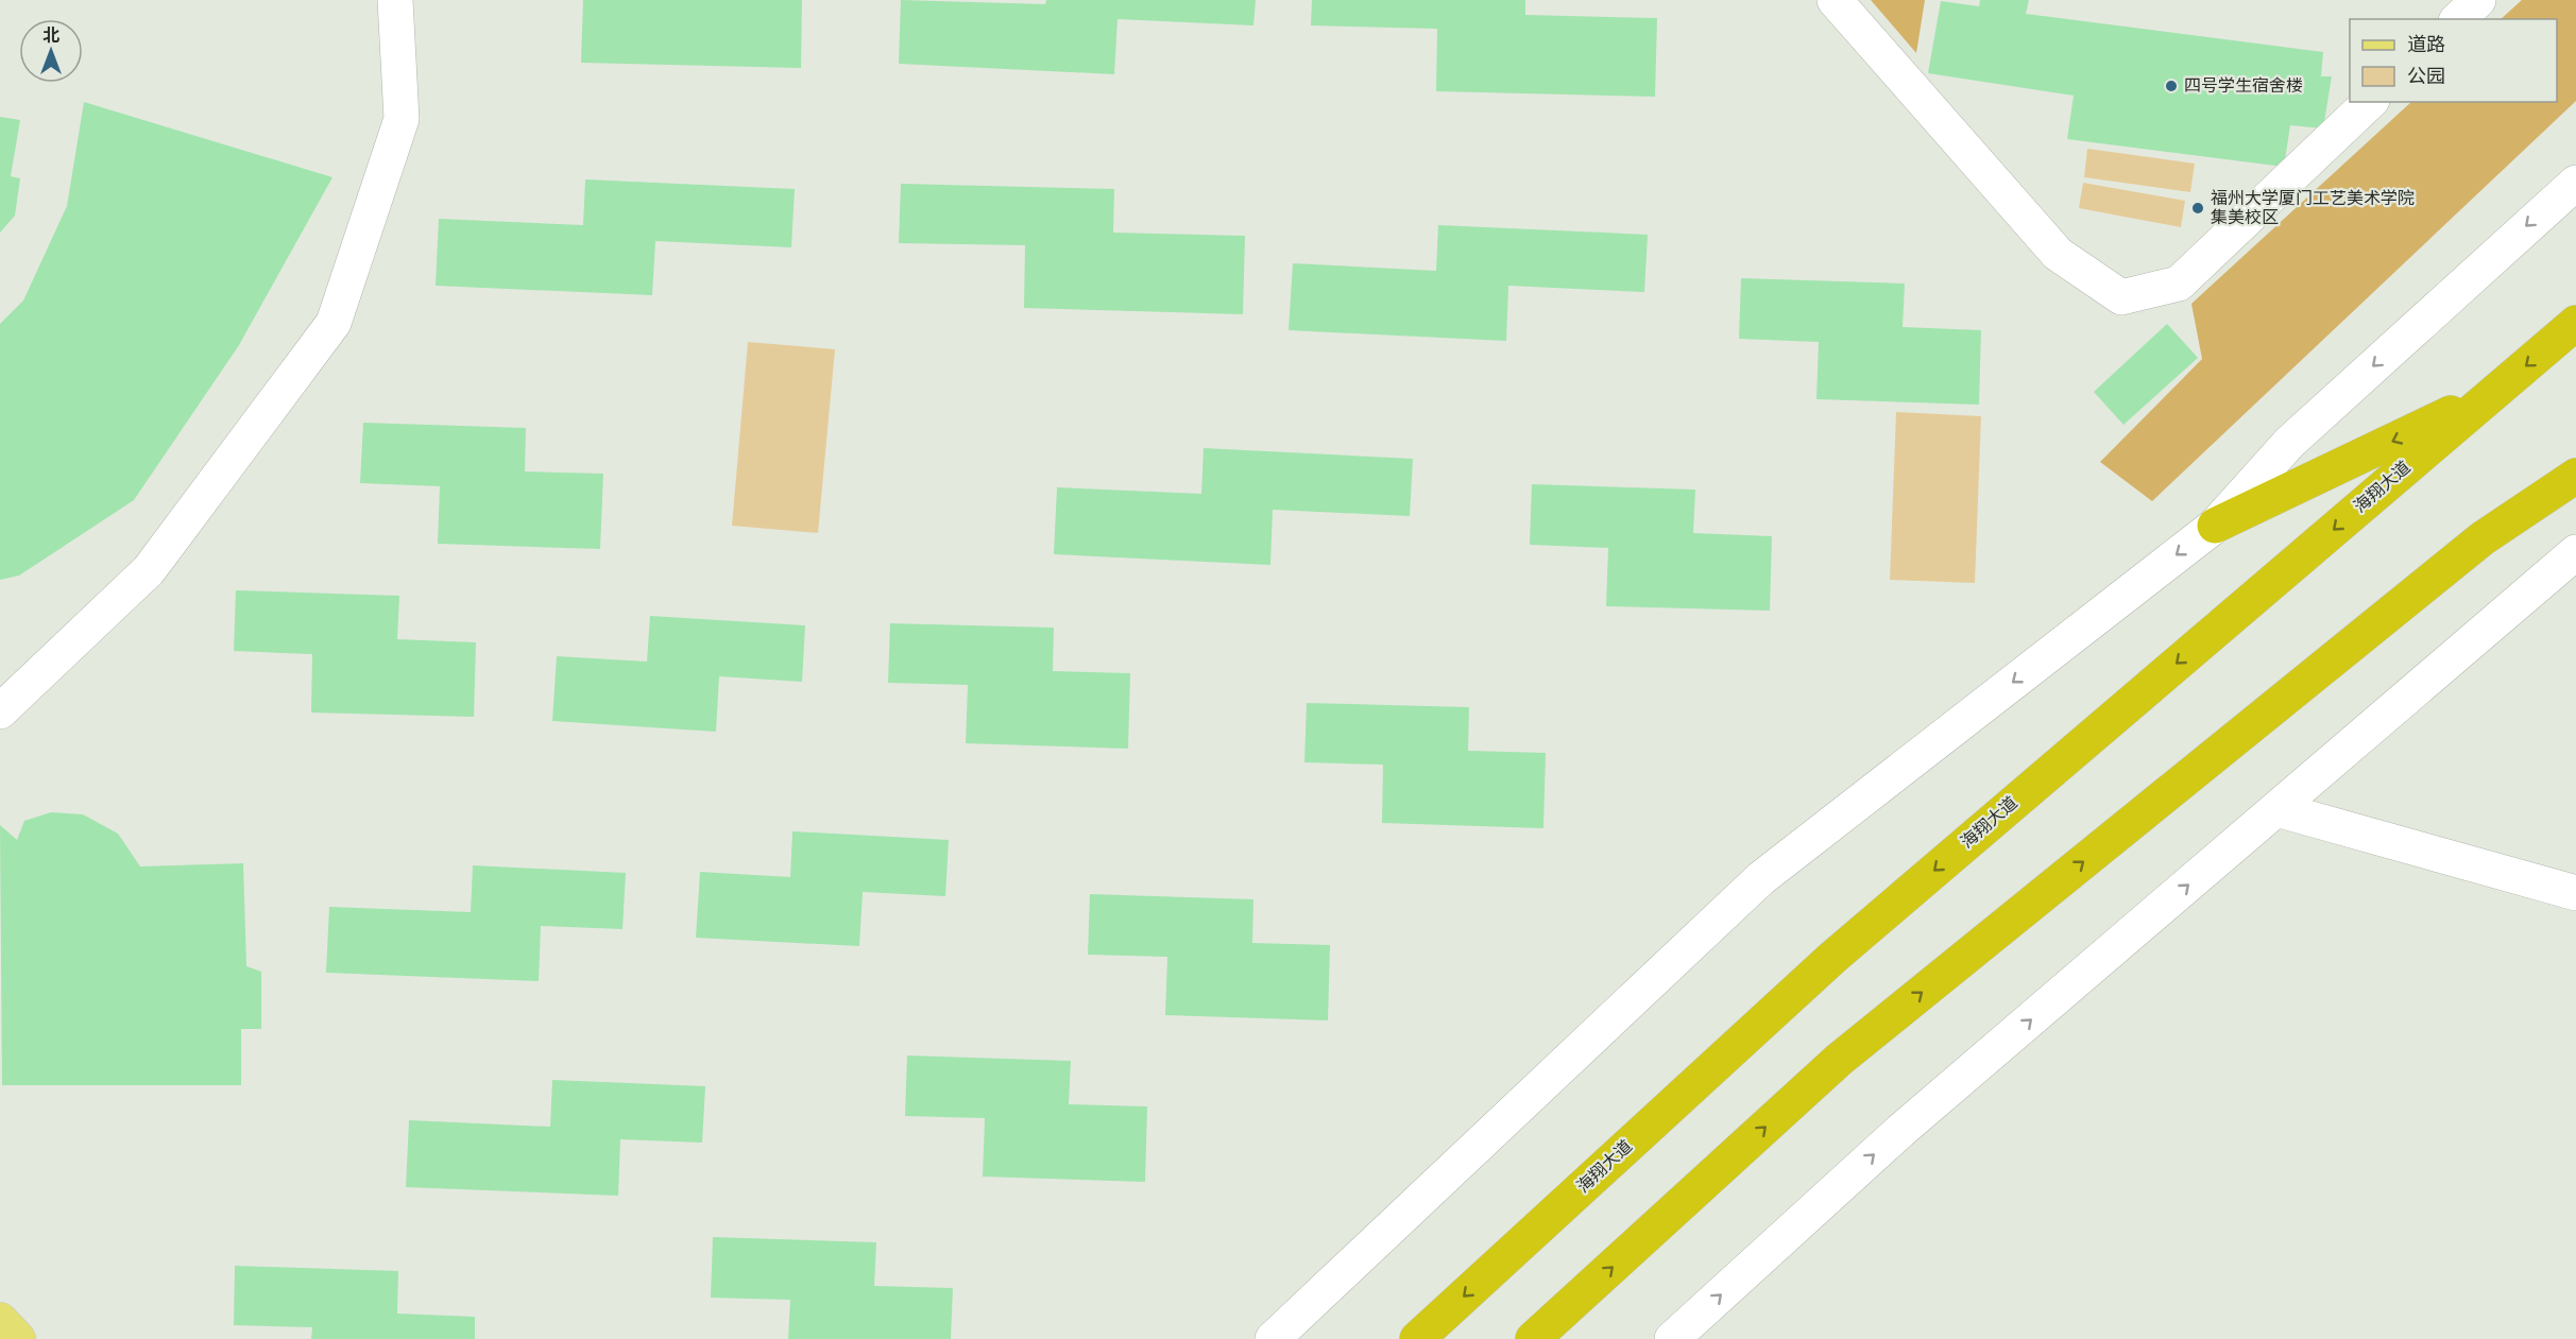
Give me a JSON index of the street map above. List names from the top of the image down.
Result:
{
  "streets": {
    "highway": ["海翔大道"]
  },
  "places": ["四号学生宿舍楼", "福州大学厦门工艺美术学院 集美校区"],
  "legend": ["道路", "公园"],
  "north": "top"
}
